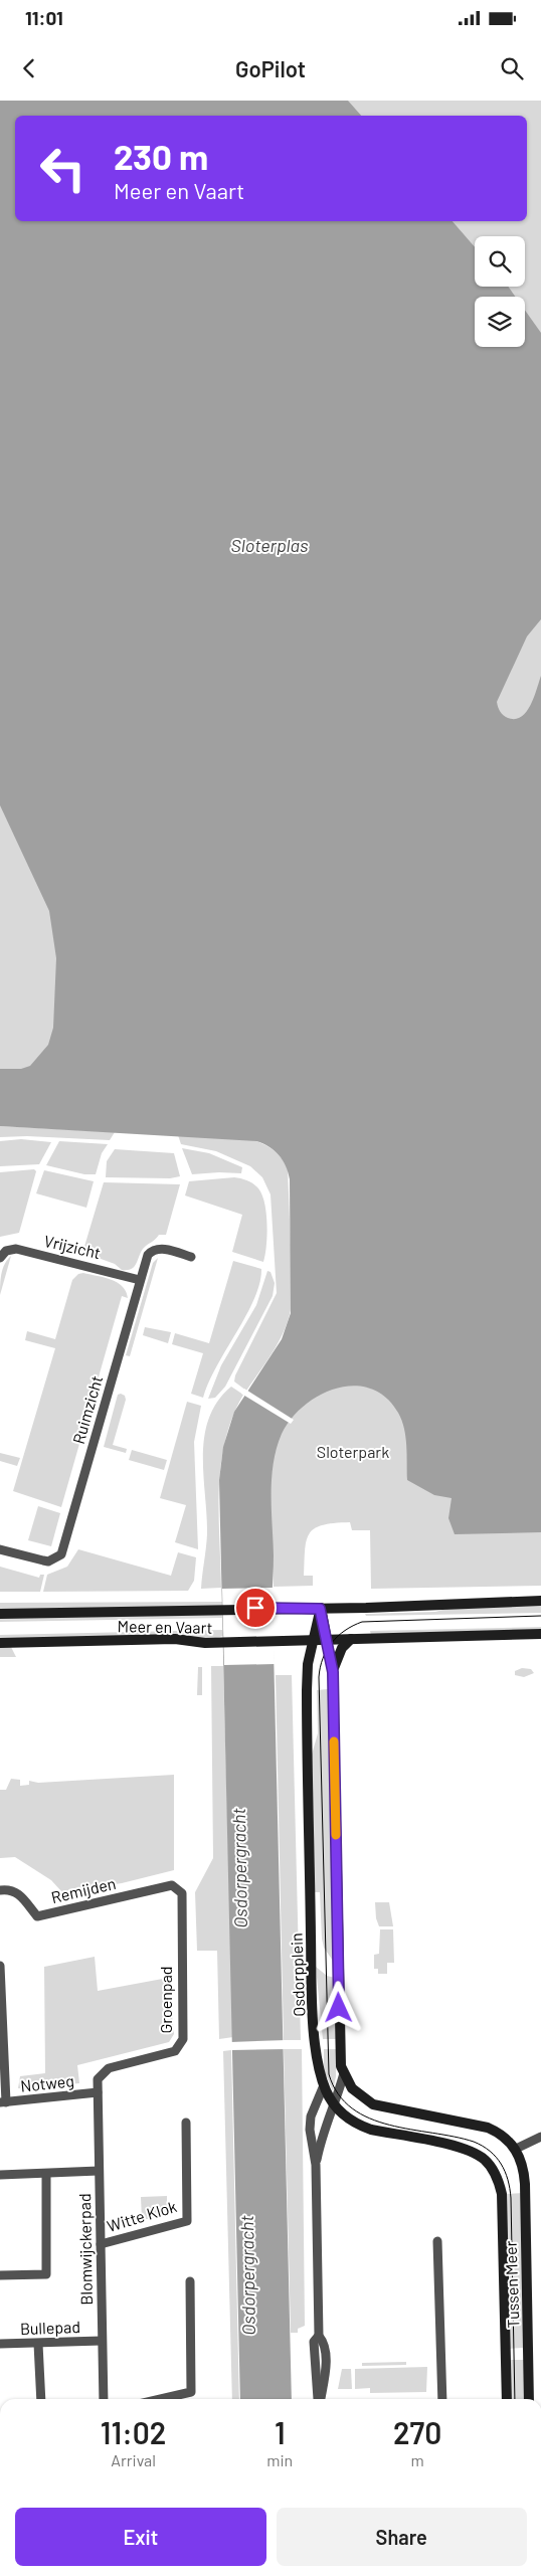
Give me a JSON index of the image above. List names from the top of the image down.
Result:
{
  "streets": {
    "street": [
      "Vrijzicht",
      "Ruimzicht",
      "Meer en Vaart",
      "Remijden",
      "Osdorpplein",
      "Groenpad",
      "Notweg",
      "Witte Klok",
      "Blomwijckerpad",
      "Tussen Meer",
      "Bullepad"
    ]
  },
  "crossings": [
    ["Vrijzicht", "Ruimzicht"],
    ["Meer en Vaart", "Osdorpplein"],
    ["Remijden", "Groenpad"],
    ["Osdorpplein", "Tussen Meer"],
    ["Groenpad", "Blomwijckerpad"],
    ["Notweg", "Blomwijckerpad"],
    ["Witte Klok", "Blomwijckerpad"],
    ["Blomwijckerpad", "Bullepad"]
  ],
  "water": ["Sloterplas", "Osdorpergracht"],
  "parks": ["Sloterpark"],
  "page": {
    "status": "11:01",
    "header": "GoPilot",
    "turn": ["230 m", "Meer en Vaart"],
    "eta": [
      "11:02",
      "Arrival",
      "1",
      "min",
      "270",
      "m"
    ],
    "buttons": ["Exit", "Share"]
  }
}
